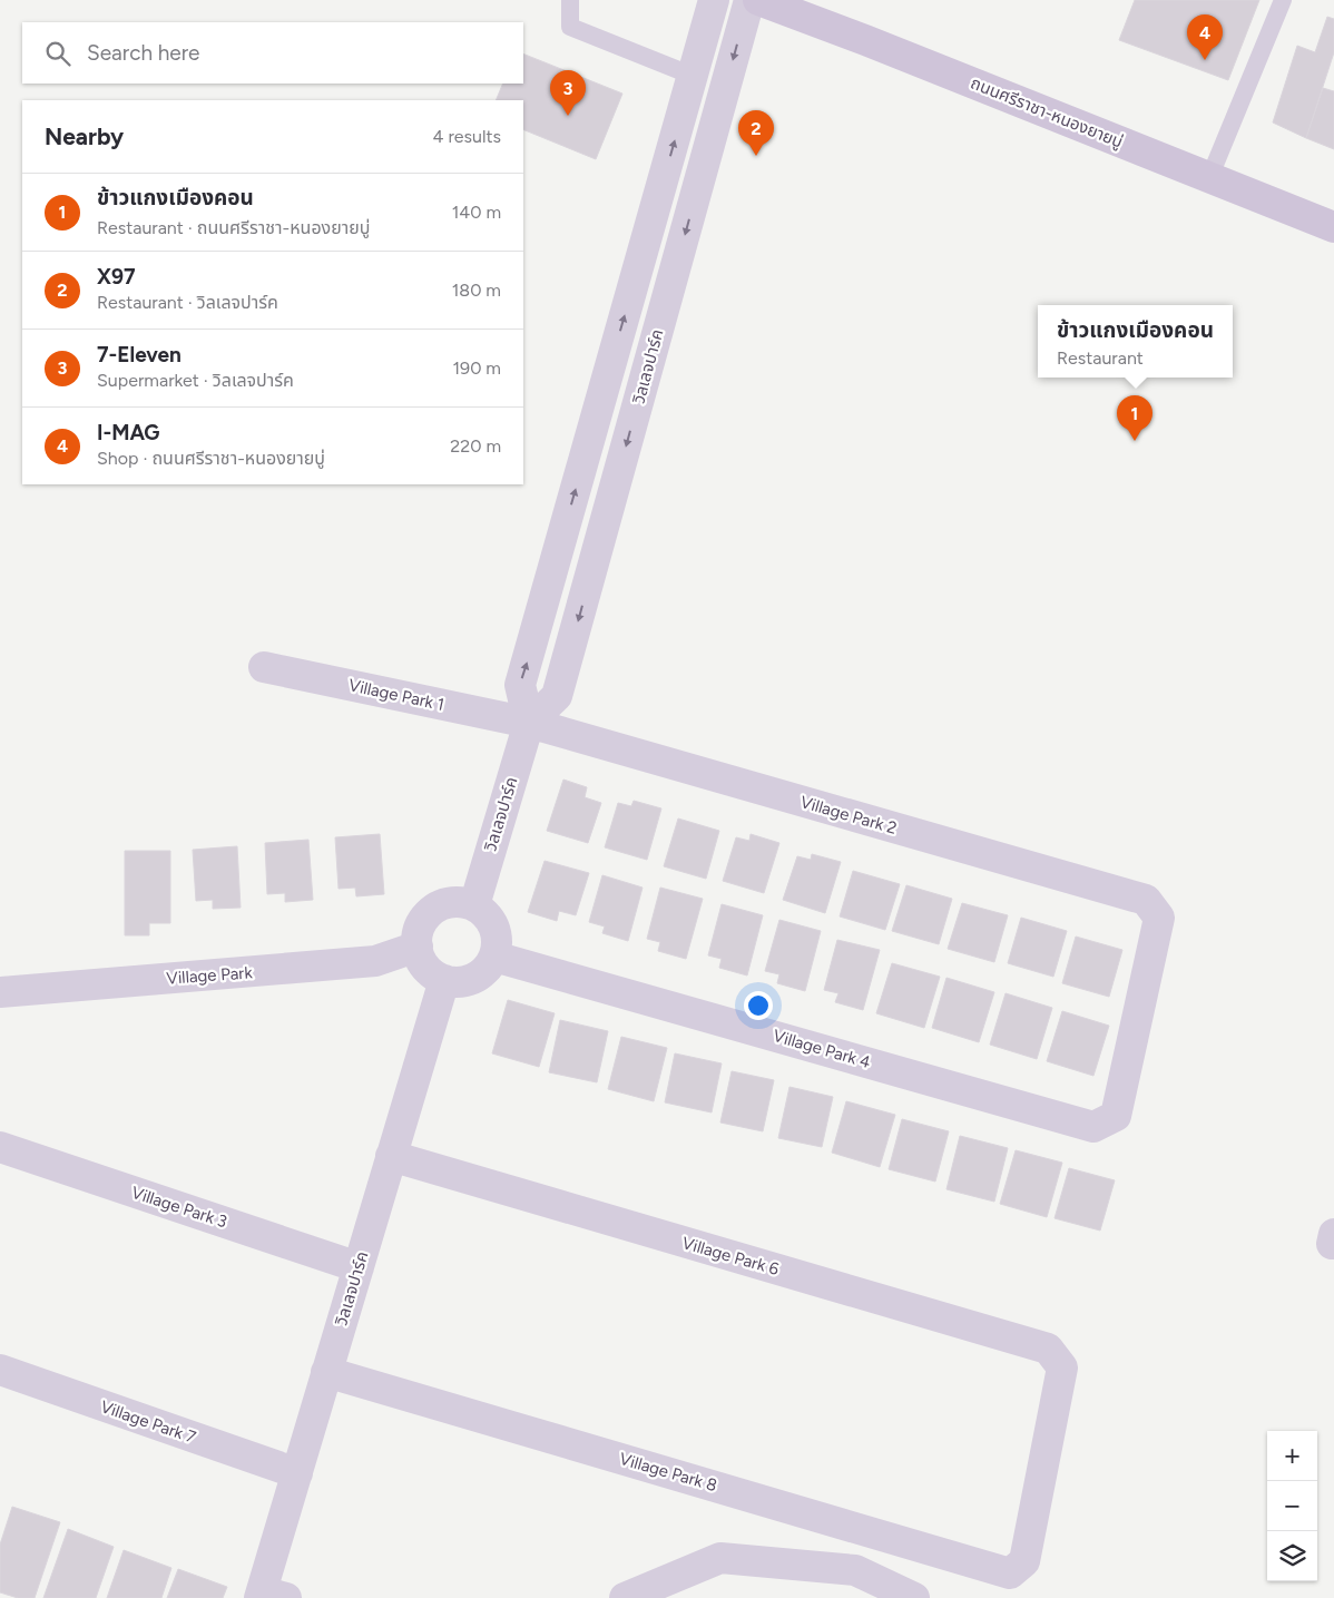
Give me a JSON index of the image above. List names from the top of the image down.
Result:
{
  "streets": {
    "main road": ["ถนนศรีราชา-หนองยายบู่"],
    "street": [
      "วิลเลจปาร์ค",
      "Village Park 1",
      "Village Park 2",
      "Village Park",
      "Village Park 4",
      "Village Park 3",
      "Village Park 6",
      "Village Park 7",
      "Village Park 8"
    ]
  },
  "crossings": [
    ["วิลเลจปาร์ค", "Village Park 1"],
    ["วิลเลจปาร์ค", "Village Park 2"],
    ["วิลเลจปาร์ค", "Village Park"],
    ["วิลเลจปาร์ค", "Village Park 4"],
    ["วิลเลจปาร์ค", "Village Park 3"],
    ["วิลเลจปาร์ค", "Village Park 6"],
    ["วิลเลจปาร์ค", "Village Park 7"],
    ["วิลเลจปาร์ค", "Village Park 8"],
    ["Village Park 1", "Village Park 2"],
    ["Village Park 2", "Village Park 4"],
    ["Village Park", "Village Park 4"],
    ["Village Park 6", "Village Park 8"]
  ],
  "page": {
    "pins": [
      "4",
      "3",
      "2",
      "1"
    ],
    "search": "Search here",
    "heading": ["Nearby", "4 results"],
    "list": [
      {
        "mark": "1",
        "name": "ข้าวแกงเมืองคอน",
        "note": "Restaurant · ถนนศรีราชา-หนองยายบู่",
        "value": "140 m"
      },
      {
        "mark": "2",
        "name": "X97",
        "note": "Restaurant · วิลเลจปาร์ค",
        "value": "180 m"
      },
      {
        "mark": "3",
        "name": "7-Eleven",
        "note": "Supermarket · วิลเลจปาร์ค",
        "value": "190 m"
      },
      {
        "mark": "4",
        "name": "I-MAG",
        "note": "Shop · ถนนศรีราชา-หนองยายบู่",
        "value": "220 m"
      }
    ],
    "popup": ["ข้าวแกงเมืองคอน", "Restaurant"],
    "map_buttons": ["+", "−"]
  }
}
